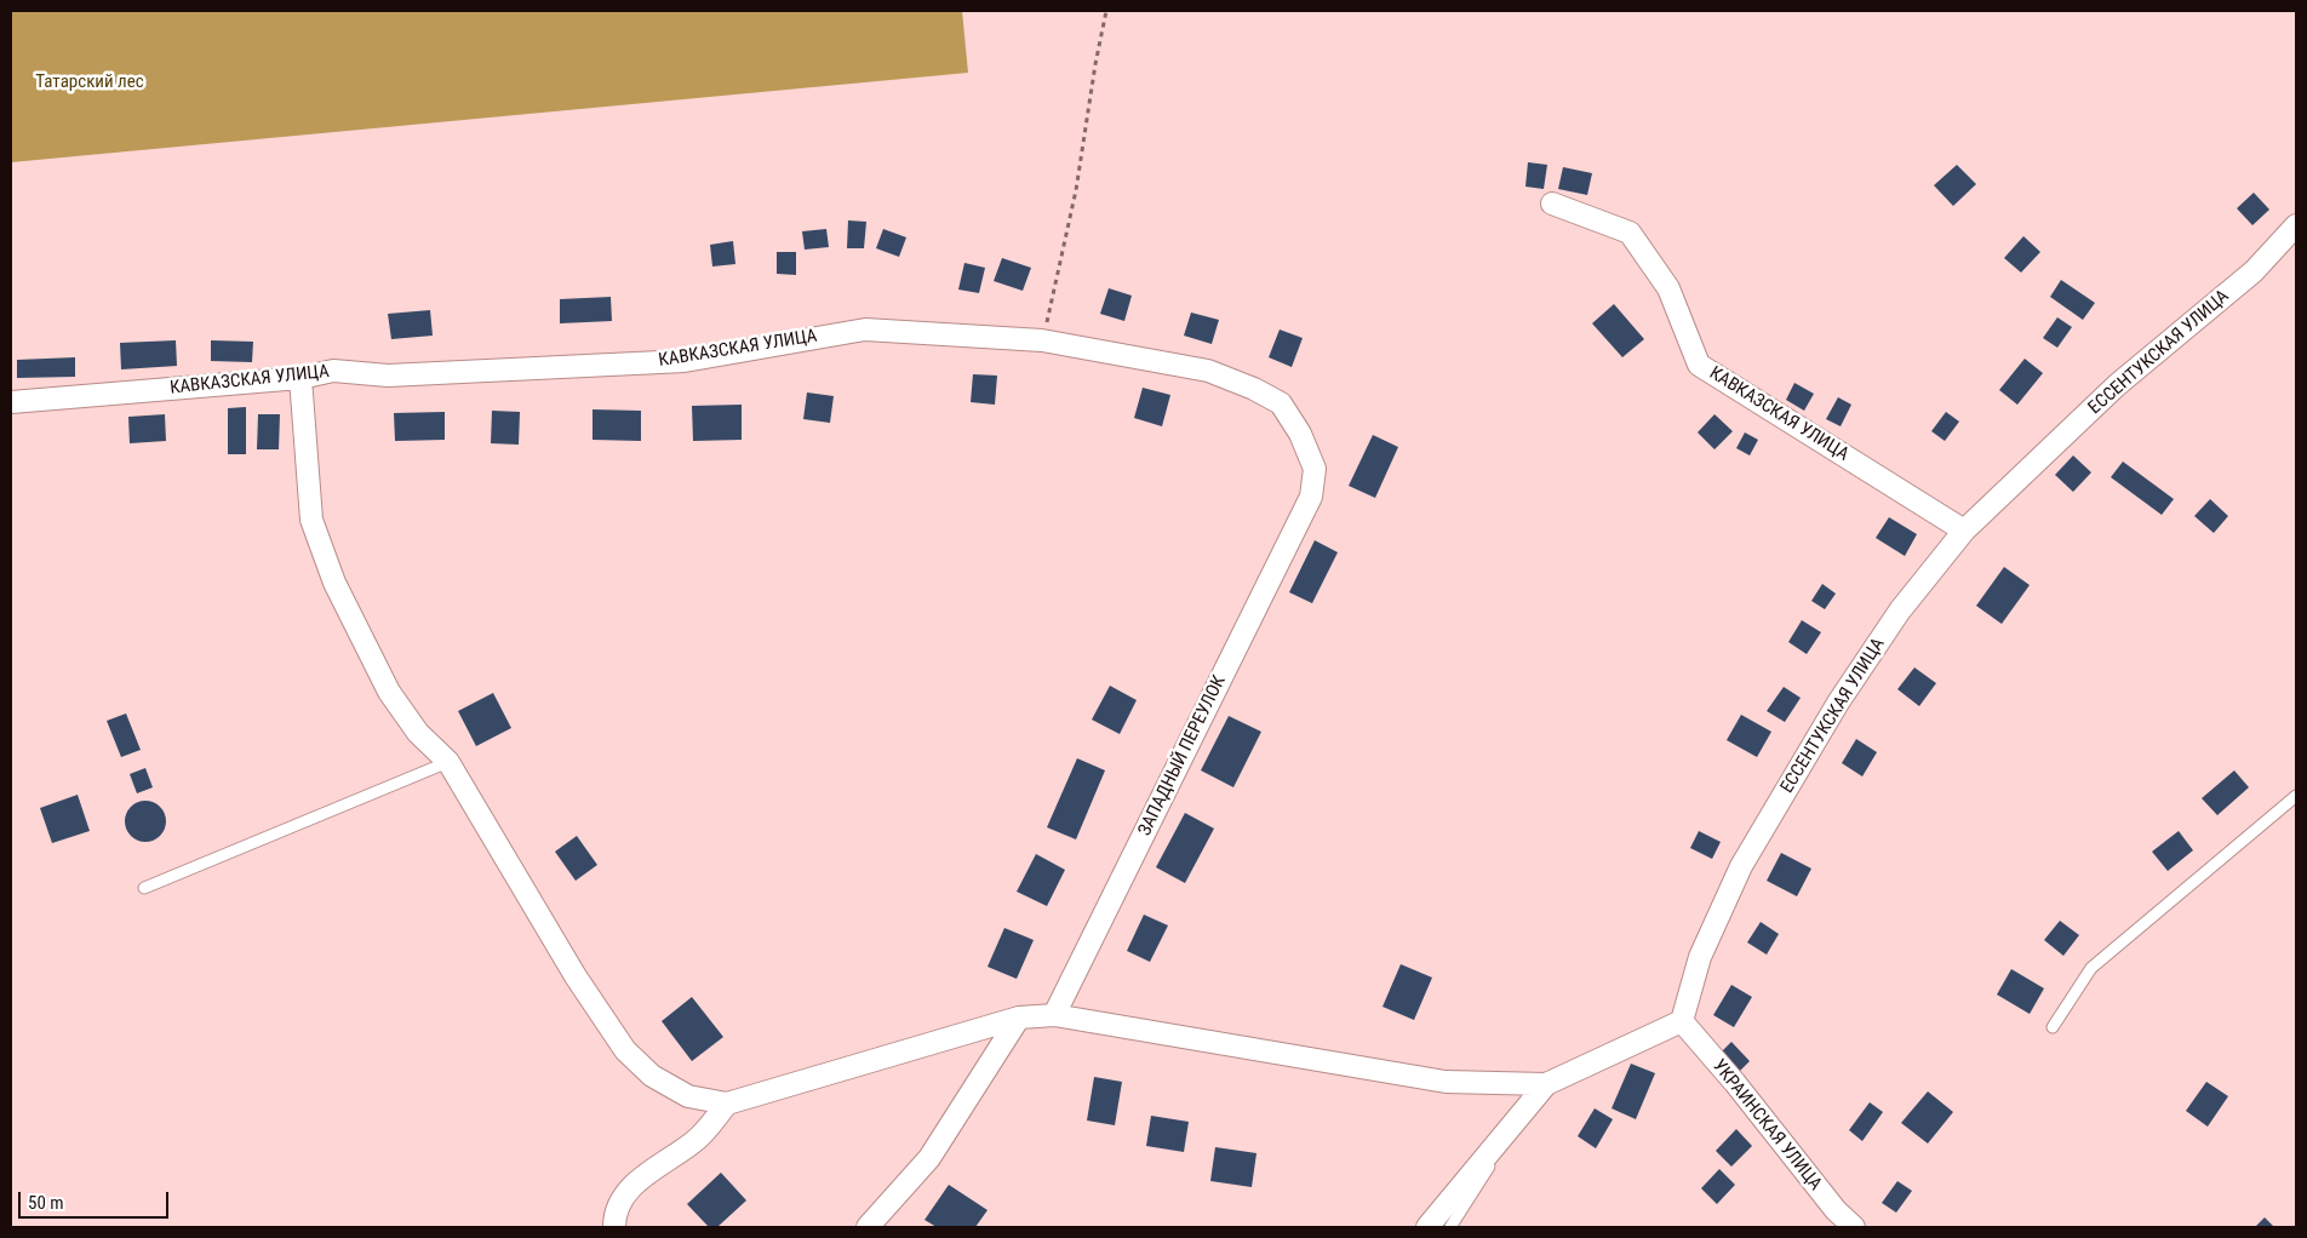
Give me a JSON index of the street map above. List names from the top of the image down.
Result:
{
  "streets": {
    "street": [
      "КАВКАЗСКАЯ УЛИЦА",
      "ЕССЕНТУКСКАЯ УЛИЦА",
      "ЗАПАДНЫЙ ПЕРЕУЛОК",
      "УКРАИНСКАЯ УЛИЦА"
    ]
  },
  "crossings": [
    ["КАВКАЗСКАЯ УЛИЦА", "ЕССЕНТУКСКАЯ УЛИЦА"],
    ["КАВКАЗСКАЯ УЛИЦА", "ЗАПАДНЫЙ ПЕРЕУЛОК"],
    ["ЕССЕНТУКСКАЯ УЛИЦА", "УКРАИНСКАЯ УЛИЦА"]
  ],
  "parks": ["Татарский лес"],
  "scale_bar": "50 m"
}
